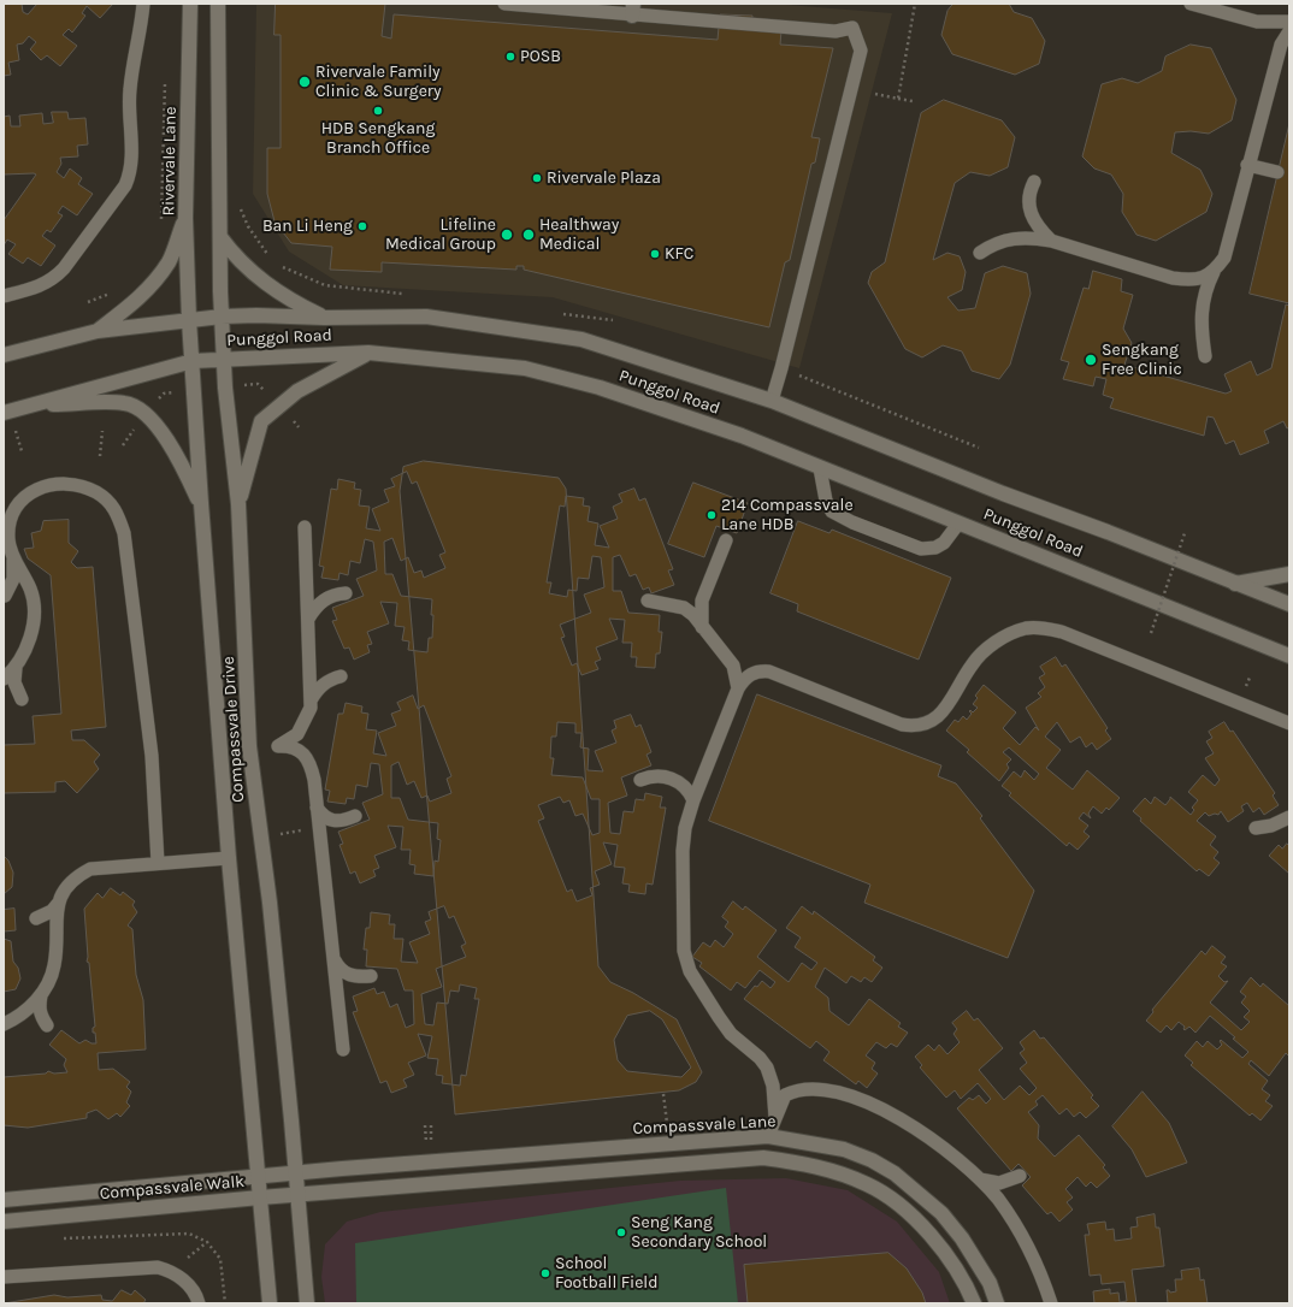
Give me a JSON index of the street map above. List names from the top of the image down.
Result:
{
  "streets": {
    "street": [
      "Rivervale Lane",
      "Punggol Road",
      "Compassvale Drive",
      "Compassvale Lane",
      "Compassvale Walk"
    ]
  },
  "crossings": [
    ["Rivervale Lane", "Punggol Road"],
    ["Rivervale Lane", "Compassvale Drive"],
    ["Punggol Road", "Compassvale Drive"],
    ["Compassvale Drive", "Compassvale Lane"],
    ["Compassvale Drive", "Compassvale Walk"]
  ],
  "places": [
    "POSB",
    "Rivervale Family Clinic & Surgery",
    "HDB Sengkang Branch Office",
    "Rivervale Plaza",
    "Ban Li Heng",
    "Lifeline Medical Group",
    "Healthway Medical",
    "KFC",
    "Sengkang Free Clinic",
    "214 Compassvale Lane HDB",
    "Seng Kang Secondary School",
    "School Football Field"
  ]
}
